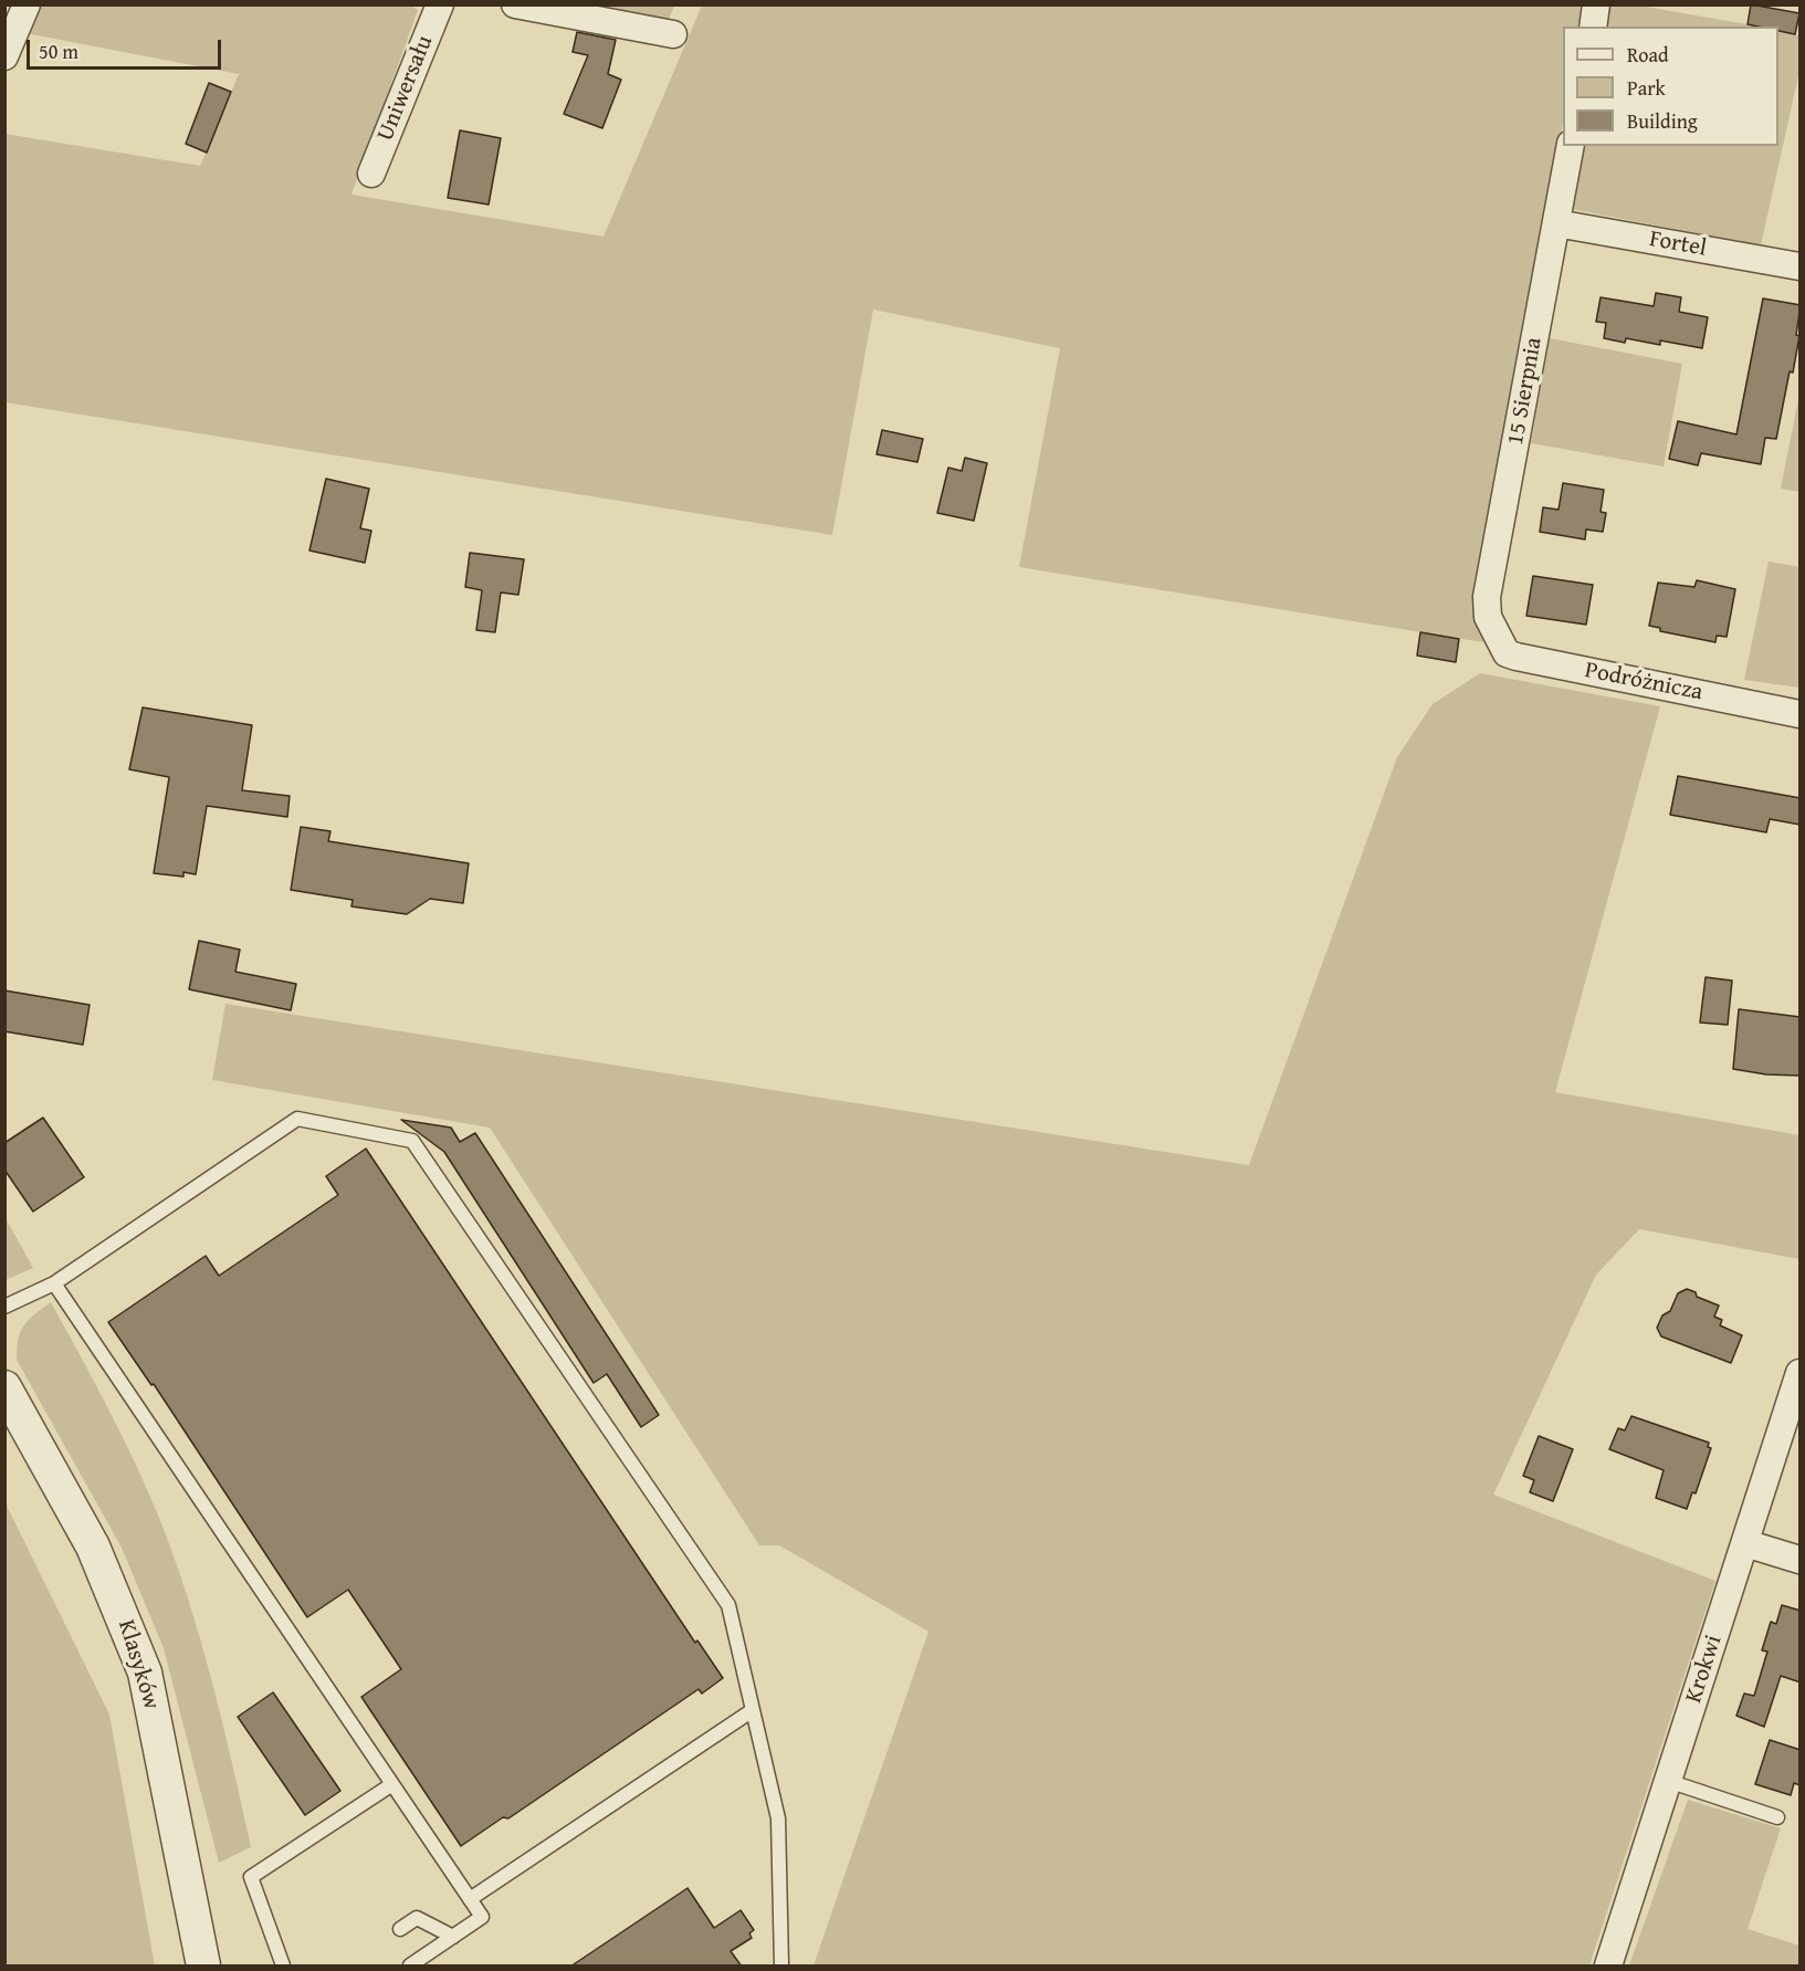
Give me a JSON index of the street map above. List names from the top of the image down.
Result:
{
  "streets": {
    "street": [
      "Uniwersału",
      "Fortel",
      "15 Sierpnia",
      "Podróżnicza",
      "Klasyków",
      "Krokwi"
    ]
  },
  "crossings": [
    ["Fortel", "15 Sierpnia"],
    ["15 Sierpnia", "Podróżnicza"]
  ],
  "legend": ["Road", "Park", "Building"],
  "scale_bar": "50 m"
}
